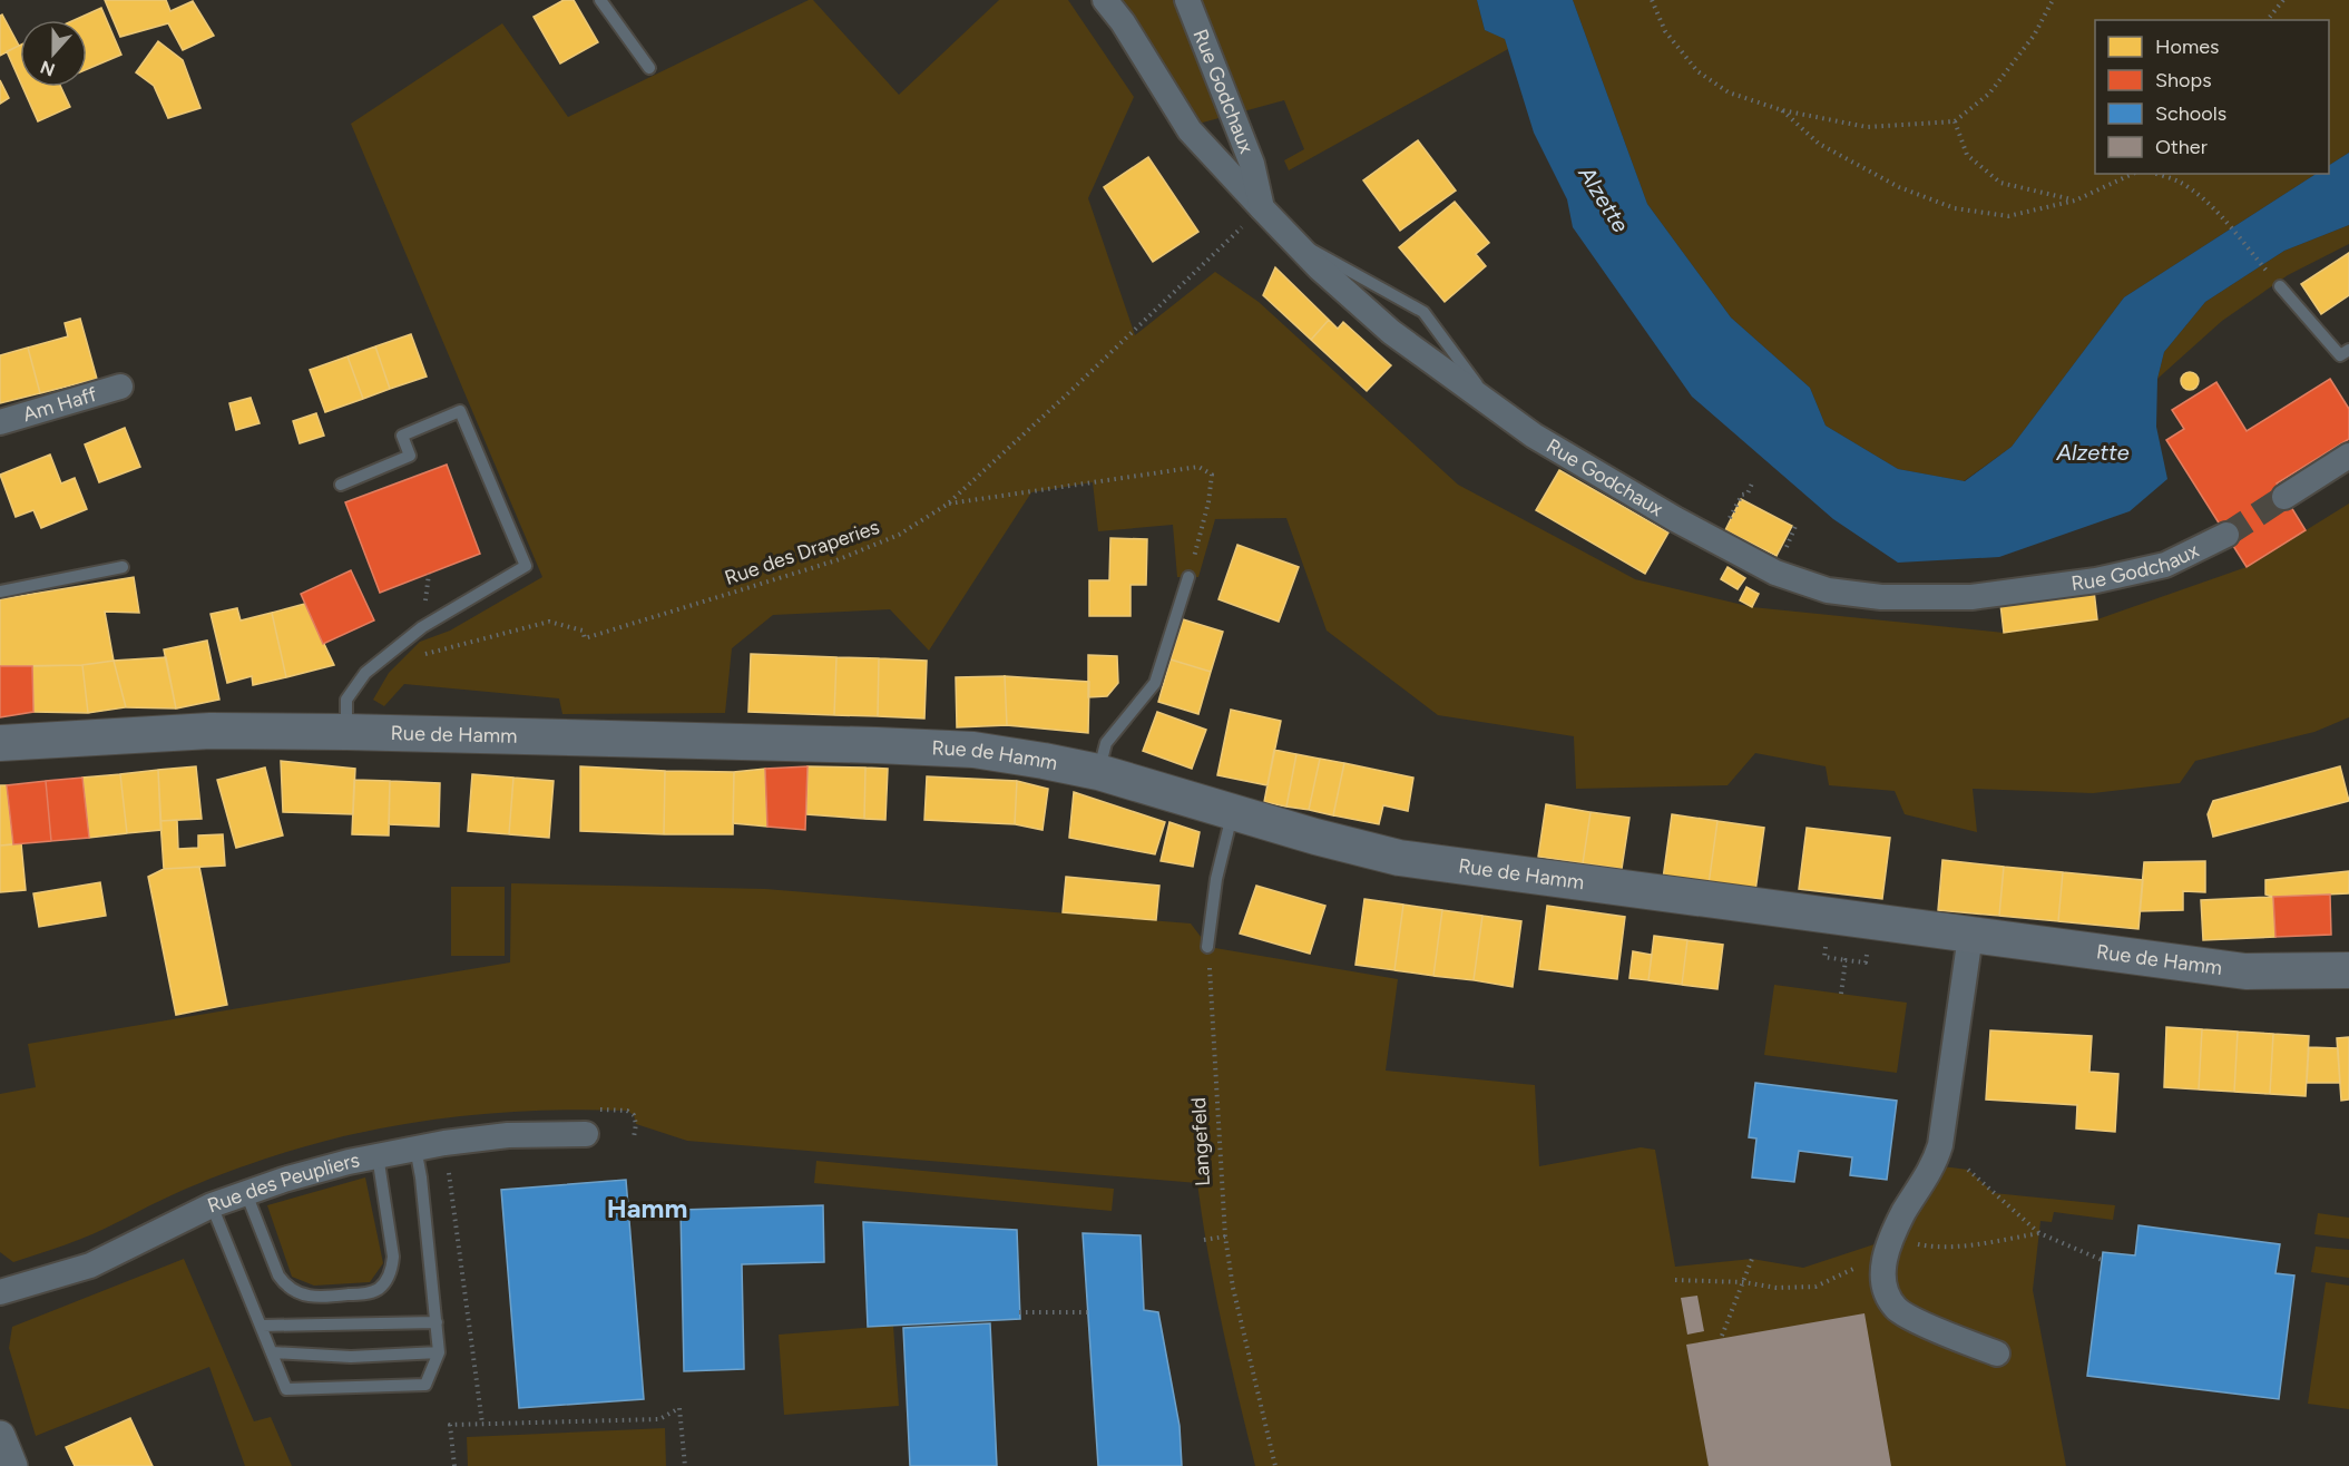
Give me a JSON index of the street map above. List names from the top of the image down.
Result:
{
  "streets": {
    "main road": ["Rue de Hamm"],
    "street": ["Rue Godchaux", "Am Haff", "Rue des Peupliers"],
    "path": ["Rue des Draperies", "Langefeld"]
  },
  "crossings": [
    ["Rue Godchaux", "Rue des Draperies"]
  ],
  "districts": ["Hamm"],
  "water": ["Alzette"],
  "legend": [
    "Homes",
    "Shops",
    "Schools",
    "Other"
  ],
  "north": "bottom"
}
